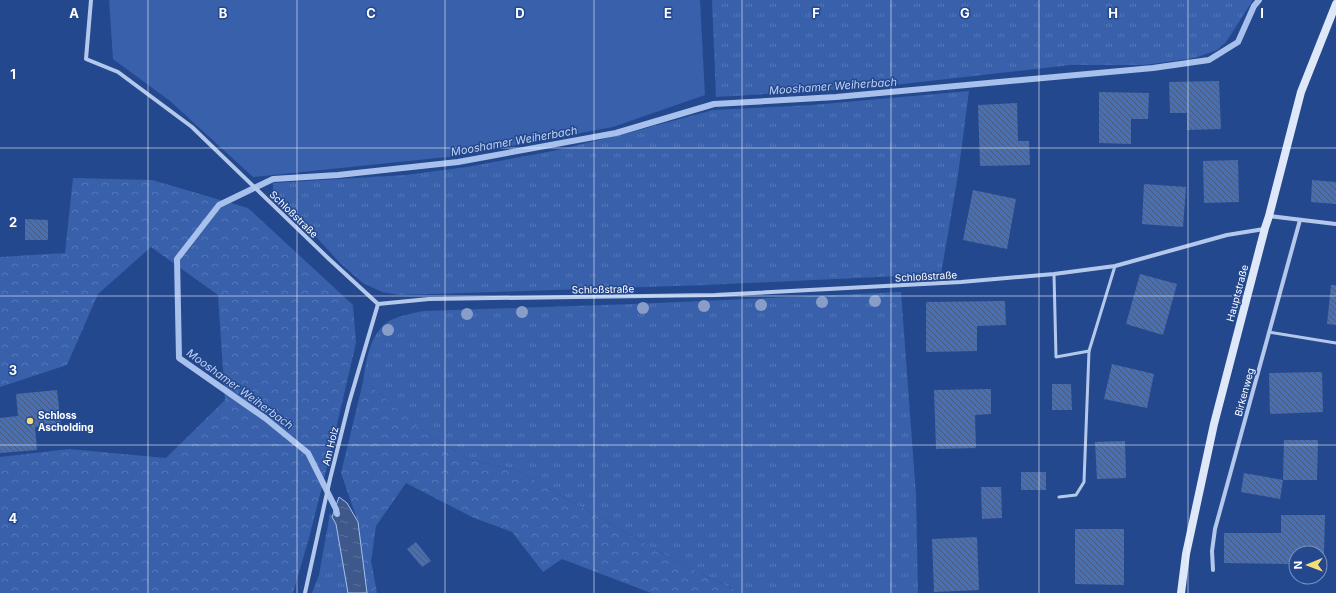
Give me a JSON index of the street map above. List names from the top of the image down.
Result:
{
  "streets": {
    "main road": ["Hauptstraße"],
    "street": ["Schloßstraße", "Birkenweg", "Am Holz"]
  },
  "crossings": [
    ["Schloßstraße", "Hauptstraße"],
    ["Schloßstraße", "Am Holz"]
  ],
  "water": ["Mooshamer Weiherbach"],
  "places": ["Schloss Ascholding"],
  "north": "left",
  "grid": {
    "columns": [
      "A",
      "B",
      "C",
      "D",
      "E",
      "F",
      "G",
      "H",
      "I"
    ],
    "rows": [
      "1",
      "2",
      "3",
      "4"
    ]
  }
}
